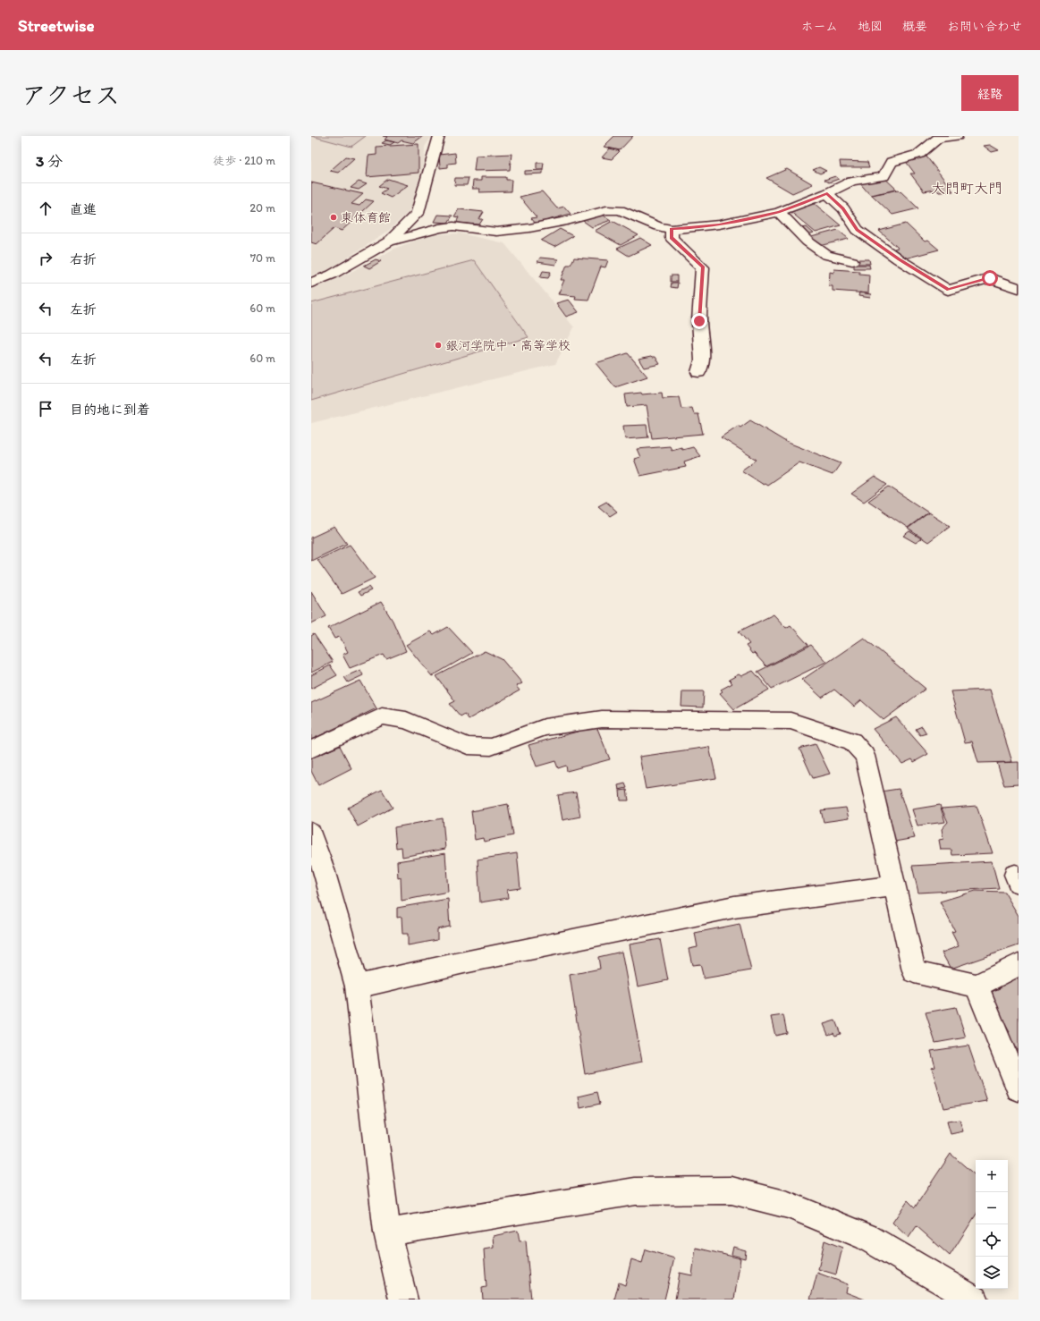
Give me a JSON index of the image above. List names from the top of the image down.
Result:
{
  "districts": ["大門町大門"],
  "places": ["東体育館", "銀河学院中・高等学校"],
  "page": {
    "header": "Streetwise",
    "nav": [
      "ホーム",
      "地図",
      "概要",
      "お問い合わせ"
    ],
    "title": "アクセス",
    "buttons": "経路",
    "heading": ["3 分", "徒歩 · 210 m"],
    "list": [
      ["直進", "20 m"],
      ["右折", "70 m"],
      ["左折", "60 m"],
      ["左折", "60 m"],
      "目的地に到着"
    ],
    "map_buttons": ["+", "−"]
  }
}
